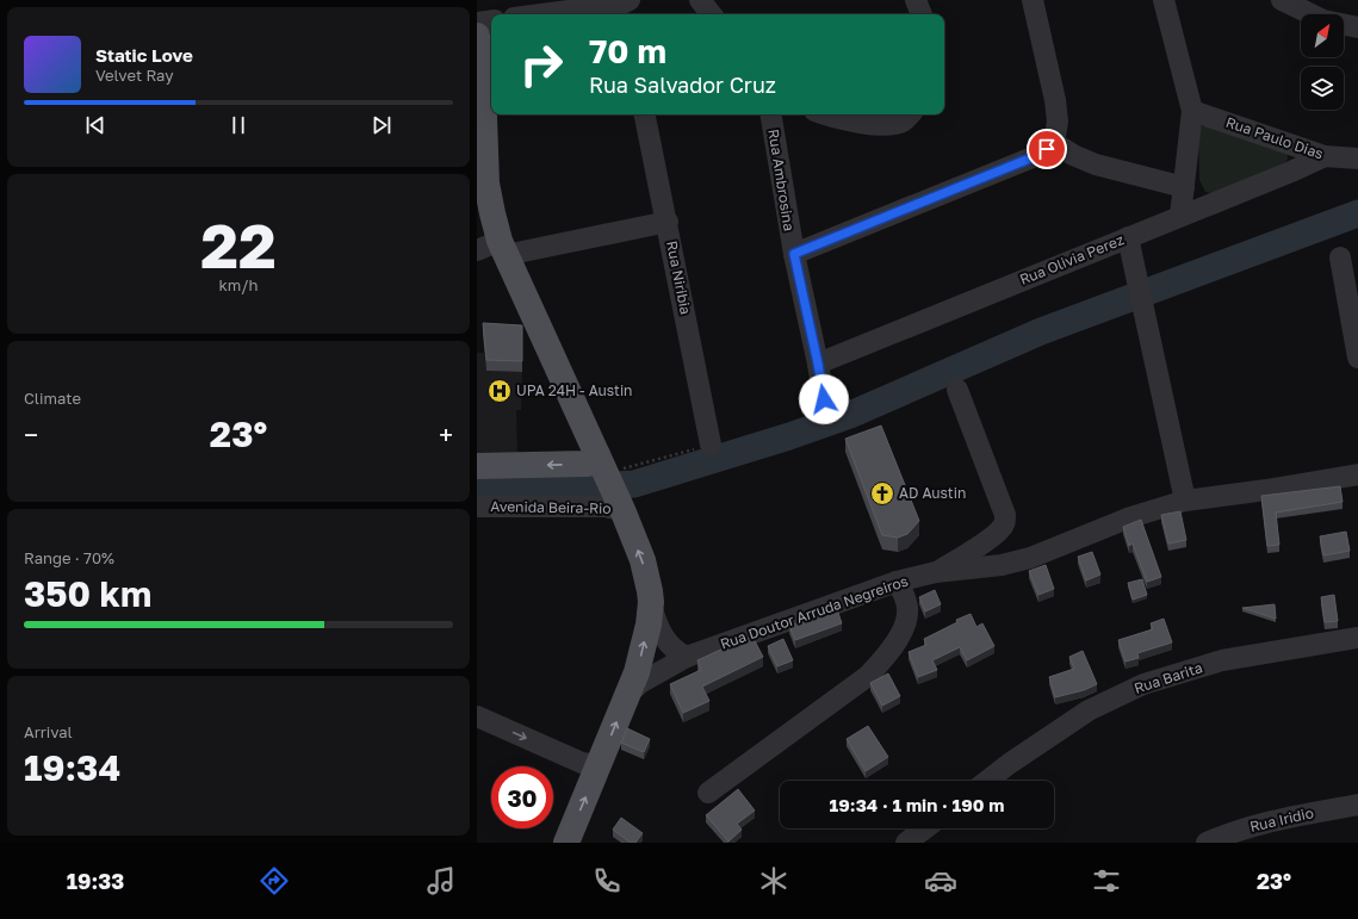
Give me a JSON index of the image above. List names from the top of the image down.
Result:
{
  "streets": {
    "street": [
      "Rua Paulo Dias",
      "Rua Ambrosina",
      "Rua Olivia Perez",
      "Rua Niribia",
      "Avenida Beira-Rio",
      "Rua Doutor Arruda Negreiros",
      "Rua Barita",
      "Rua Iridio"
    ]
  },
  "crossings": [
    ["Rua Paulo Dias", "Rua Olivia Perez"],
    ["Rua Ambrosina", "Rua Olivia Perez"]
  ],
  "places": {
    "hospital": ["UPA 24H - Austin"],
    "church": ["AD Austin"]
  },
  "north": "top right",
  "page": {
    "turn": ["70 m", "Rua Salvador Cruz"],
    "song": ["Static Love", "Velvet Ray"],
    "tile": [
      ["22", "km/h"],
      "Climate",
      ["Range · 70%", "350 km"],
      ["Arrival", "19:34"]
    ],
    "heat": ["−", "23°", "+"],
    "limit": "30",
    "trip": "19:34 · 1 min · 190 m",
    "tabs": ["19:33", "23°"]
  }
}
